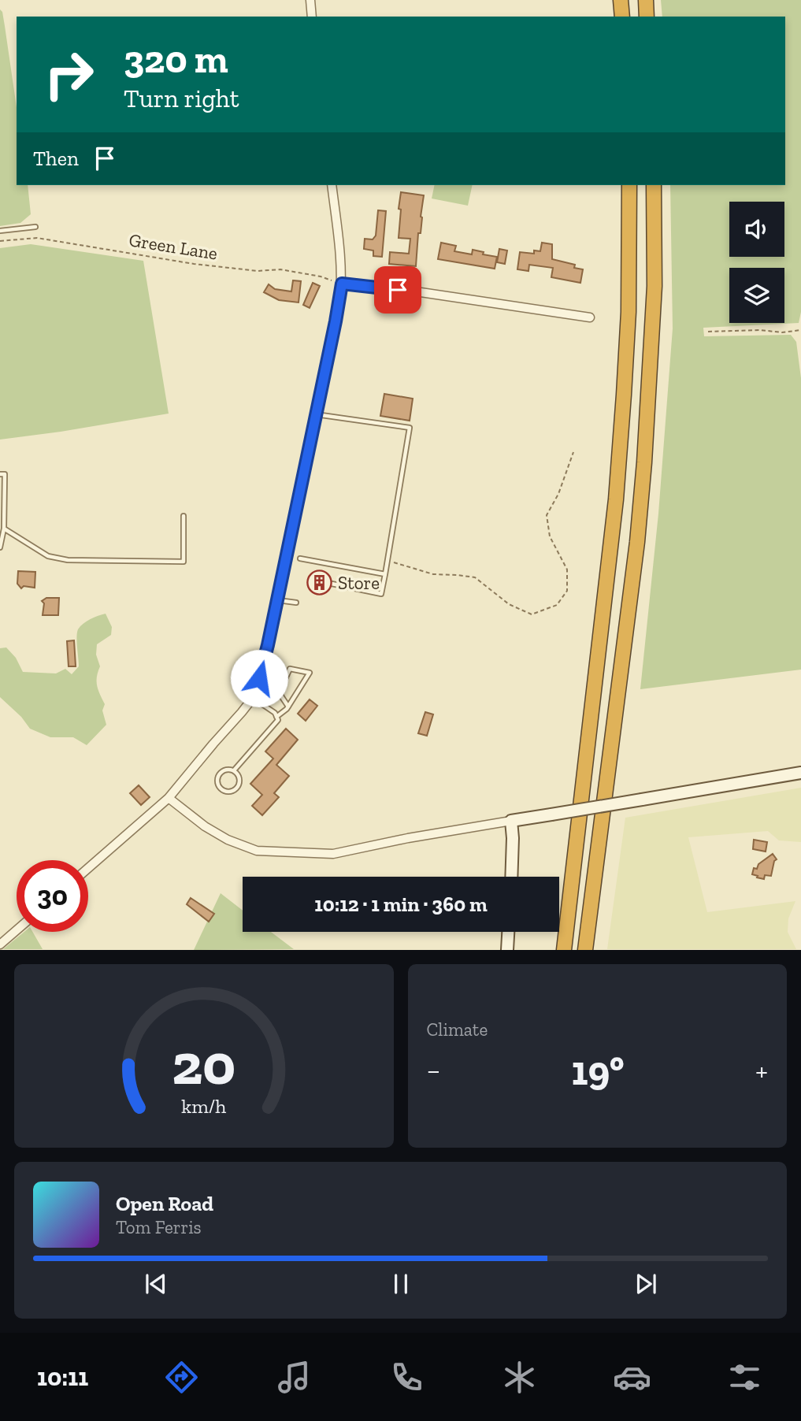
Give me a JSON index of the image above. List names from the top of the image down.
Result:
{
  "streets": {
    "path": ["Green Lane"]
  },
  "places": {
    "building": ["Store"]
  },
  "page": {
    "turn": ["320 m", "Turn right"],
    "then": "Then",
    "limit": "30",
    "trip": "10:12 · 1 min · 360 m",
    "tile": "Climate",
    "heat": ["−", "19°", "+"],
    "song": ["Open Road", "Tom Ferris"],
    "tabs": "10:11",
    "gauge": ["20", "km/h"]
  }
}
